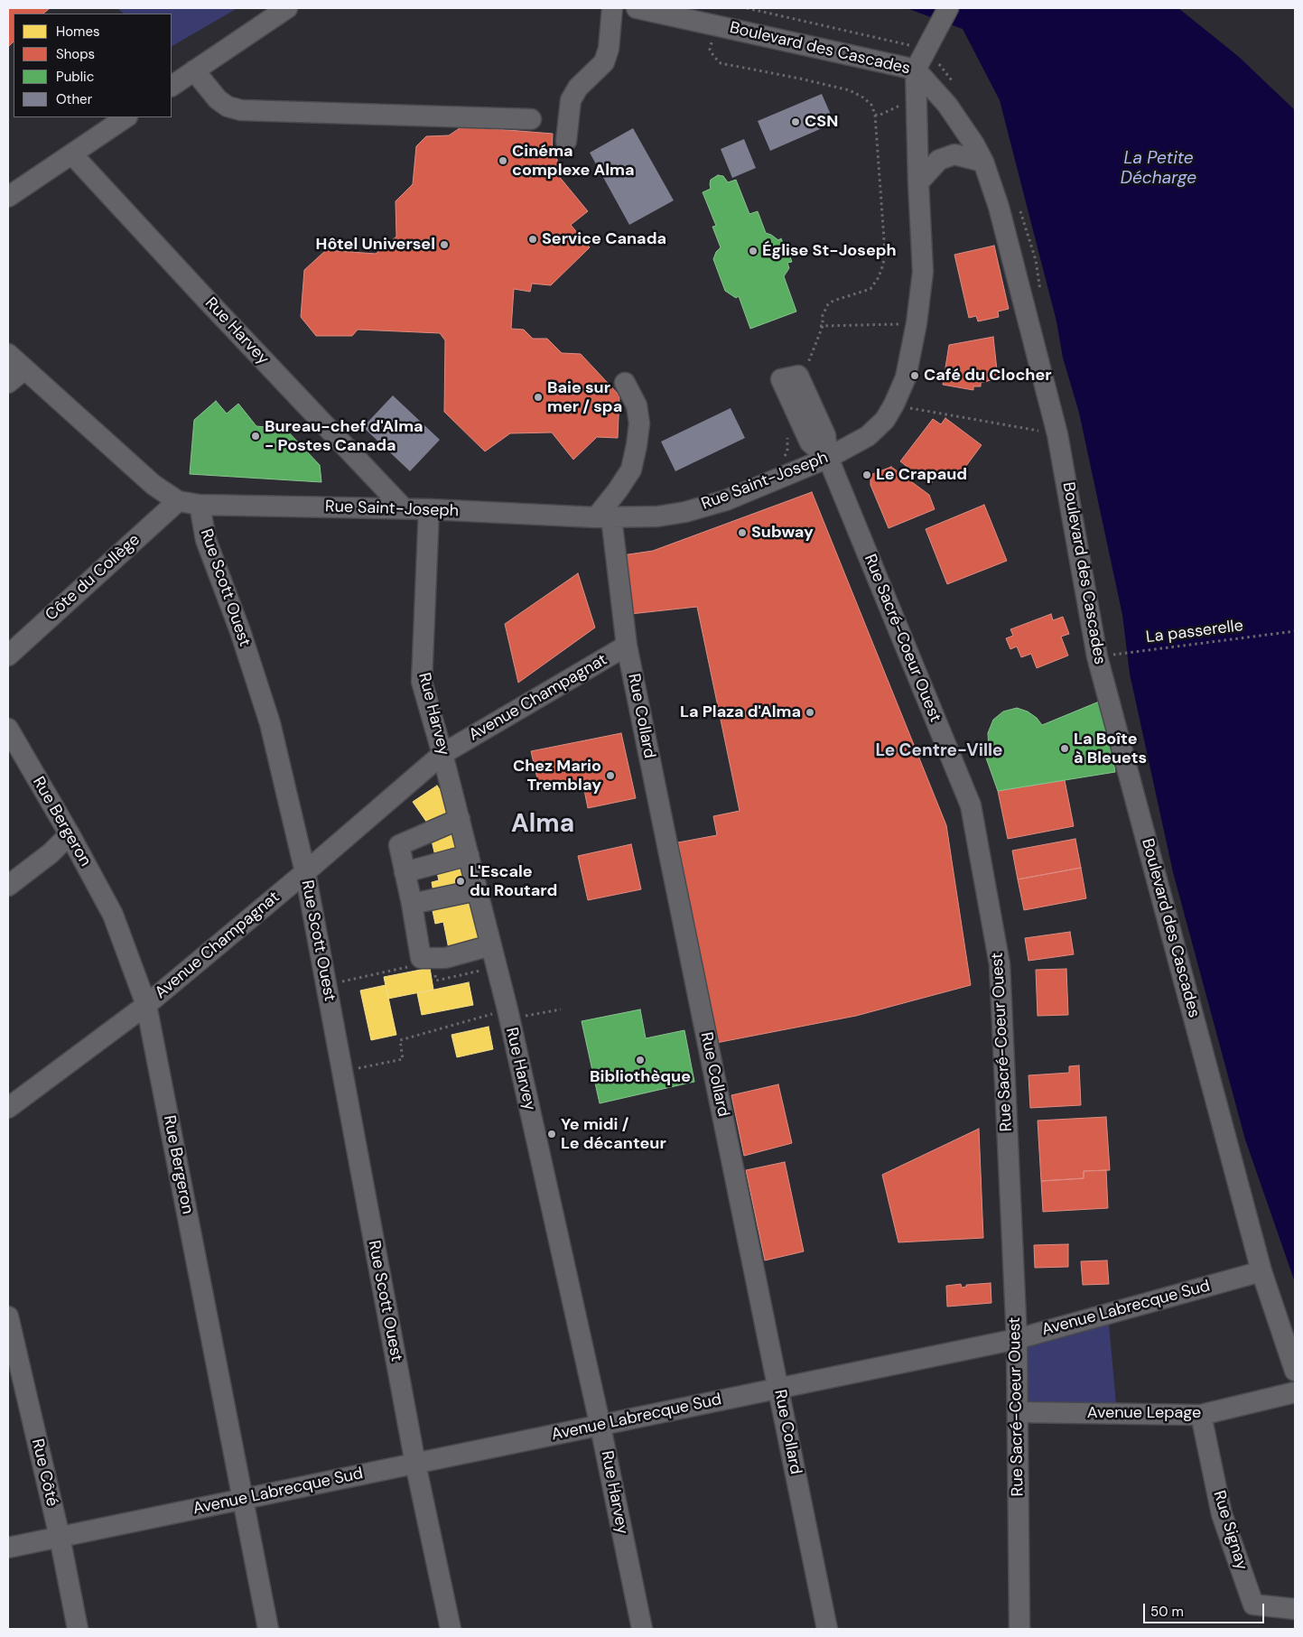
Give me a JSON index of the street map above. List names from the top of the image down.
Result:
{
  "streets": {
    "street": [
      "Boulevard des Cascades",
      "Rue Harvey",
      "Rue Saint-Joseph",
      "Côte du Collège",
      "Rue Scott Ouest",
      "Rue Sacré-Coeur Ouest",
      "Avenue Champagnat",
      "Rue Collard",
      "Rue Bergeron",
      "Avenue Labrecque Sud",
      "Avenue Lepage",
      "Rue Côté",
      "Rue Signay"
    ],
    "path": ["La passerelle"]
  },
  "crossings": [
    ["Boulevard des Cascades", "Rue Saint-Joseph"],
    ["Boulevard des Cascades", "La passerelle"],
    ["Boulevard des Cascades", "Avenue Labrecque Sud"],
    ["Rue Harvey", "Rue Saint-Joseph"],
    ["Rue Harvey", "Avenue Champagnat"],
    ["Rue Harvey", "Avenue Labrecque Sud"],
    ["Rue Saint-Joseph", "Rue Scott Ouest"],
    ["Rue Saint-Joseph", "Rue Sacré-Coeur Ouest"],
    ["Rue Saint-Joseph", "Rue Collard"],
    ["Rue Scott Ouest", "Avenue Champagnat"],
    ["Rue Scott Ouest", "Avenue Labrecque Sud"],
    ["Rue Sacré-Coeur Ouest", "Avenue Labrecque Sud"],
    ["Rue Sacré-Coeur Ouest", "Avenue Lepage"],
    ["Avenue Champagnat", "Rue Collard"],
    ["Avenue Champagnat", "Rue Bergeron"],
    ["Rue Collard", "Avenue Labrecque Sud"],
    ["Rue Bergeron", "Avenue Labrecque Sud"],
    ["Avenue Labrecque Sud", "Rue Côté"],
    ["Avenue Lepage", "Rue Signay"]
  ],
  "districts": ["Le Centre-Ville", "Alma"],
  "water": ["La Petite Décharge"],
  "places": [
    "CSN",
    "Cinéma complexe Alma",
    "Service Canada",
    "Hôtel Universel",
    "Église St-Joseph",
    "Café du Clocher",
    "Baie sur mer / spa",
    "Bureau-chef d'Alma - Postes Canada",
    "Le Crapaud",
    "Subway",
    "La Plaza d'Alma",
    "La Boîte à Bleuets",
    "Chez Mario Tremblay",
    "L'Escale du Routard",
    "Bibliothèque",
    "Ye midi / Le décanteur"
  ],
  "legend": [
    "Homes",
    "Shops",
    "Public",
    "Other"
  ],
  "scale_bar": "50 m"
}
